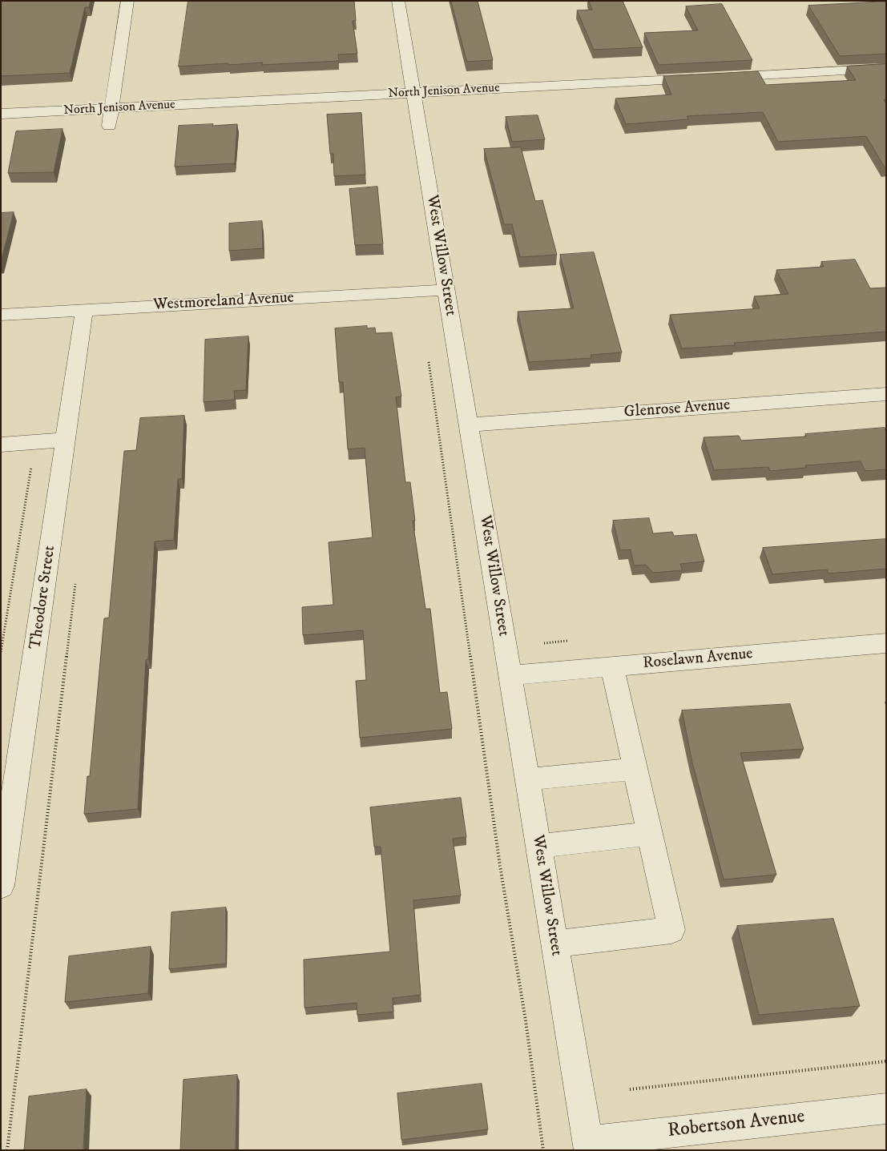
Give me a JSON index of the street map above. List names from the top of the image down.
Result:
{
  "streets": {
    "street": [
      "North Jenison Avenue",
      "West Willow Street",
      "Westmoreland Avenue",
      "Glenrose Avenue",
      "Theodore Street",
      "Roselawn Avenue",
      "Robertson Avenue"
    ]
  },
  "crossings": [
    ["North Jenison Avenue", "West Willow Street"],
    ["West Willow Street", "Westmoreland Avenue"],
    ["West Willow Street", "Glenrose Avenue"],
    ["West Willow Street", "Roselawn Avenue"],
    ["West Willow Street", "Robertson Avenue"],
    ["Westmoreland Avenue", "Theodore Street"]
  ]
}
